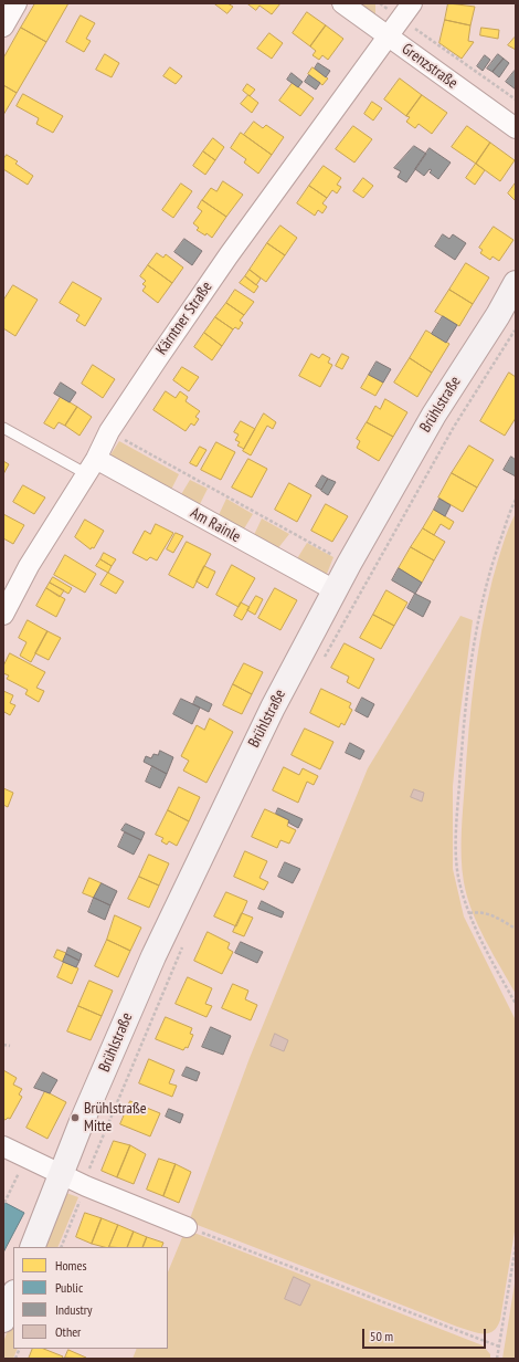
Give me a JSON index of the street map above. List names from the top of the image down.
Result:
{
  "streets": {
    "street": [
      "Grenzstraße",
      "Kärntner Straße",
      "Brühlstraße",
      "Am Rainle"
    ]
  },
  "crossings": [
    ["Grenzstraße", "Kärntner Straße"],
    ["Kärntner Straße", "Am Rainle"],
    ["Brühlstraße", "Am Rainle"]
  ],
  "places": ["Brühlstraße Mitte"],
  "legend": [
    "Homes",
    "Public",
    "Industry",
    "Other"
  ],
  "scale_bar": "50 m"
}
